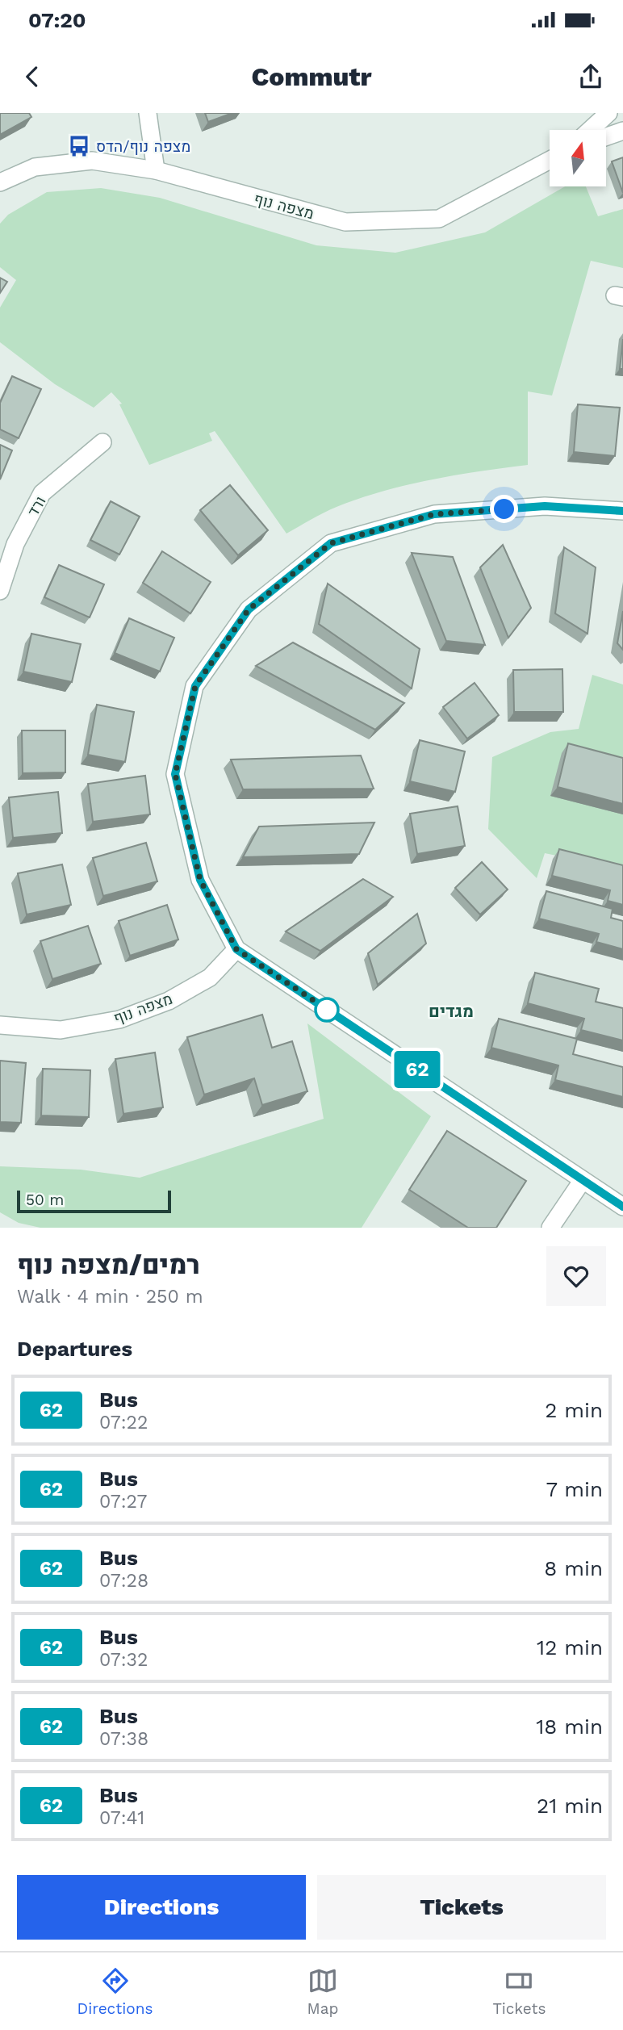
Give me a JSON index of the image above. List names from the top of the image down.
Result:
{
  "streets": {
    "street": ["מצפה נוף", "ורד"]
  },
  "districts": ["מגדים"],
  "places": {
    "bus stop": ["מצפה נוף/הדס"]
  },
  "lines": ["bus line 62"],
  "scale_bar": "50 m",
  "north": "top",
  "page": {
    "status": "07:20",
    "header": "Commutr",
    "on_map": "62",
    "scale": "50 m",
    "heading": [
      ["רמים/מצפה נוף", "Walk · 4 min · 250 m"],
      "Departures"
    ],
    "list": [
      {
        "mark": "62",
        "name": "Bus",
        "note": "07:22",
        "value": "2 min"
      },
      {
        "mark": "62",
        "name": "Bus",
        "note": "07:27",
        "value": "7 min"
      },
      {
        "mark": "62",
        "name": "Bus",
        "note": "07:28",
        "value": "8 min"
      },
      {
        "mark": "62",
        "name": "Bus",
        "note": "07:32",
        "value": "12 min"
      },
      {
        "mark": "62",
        "name": "Bus",
        "note": "07:38",
        "value": "18 min"
      },
      {
        "mark": "62",
        "name": "Bus",
        "note": "07:41",
        "value": "21 min"
      }
    ],
    "buttons": ["Directions", "Tickets"],
    "tabs": ["Directions", "Map", "Tickets"]
  }
}
